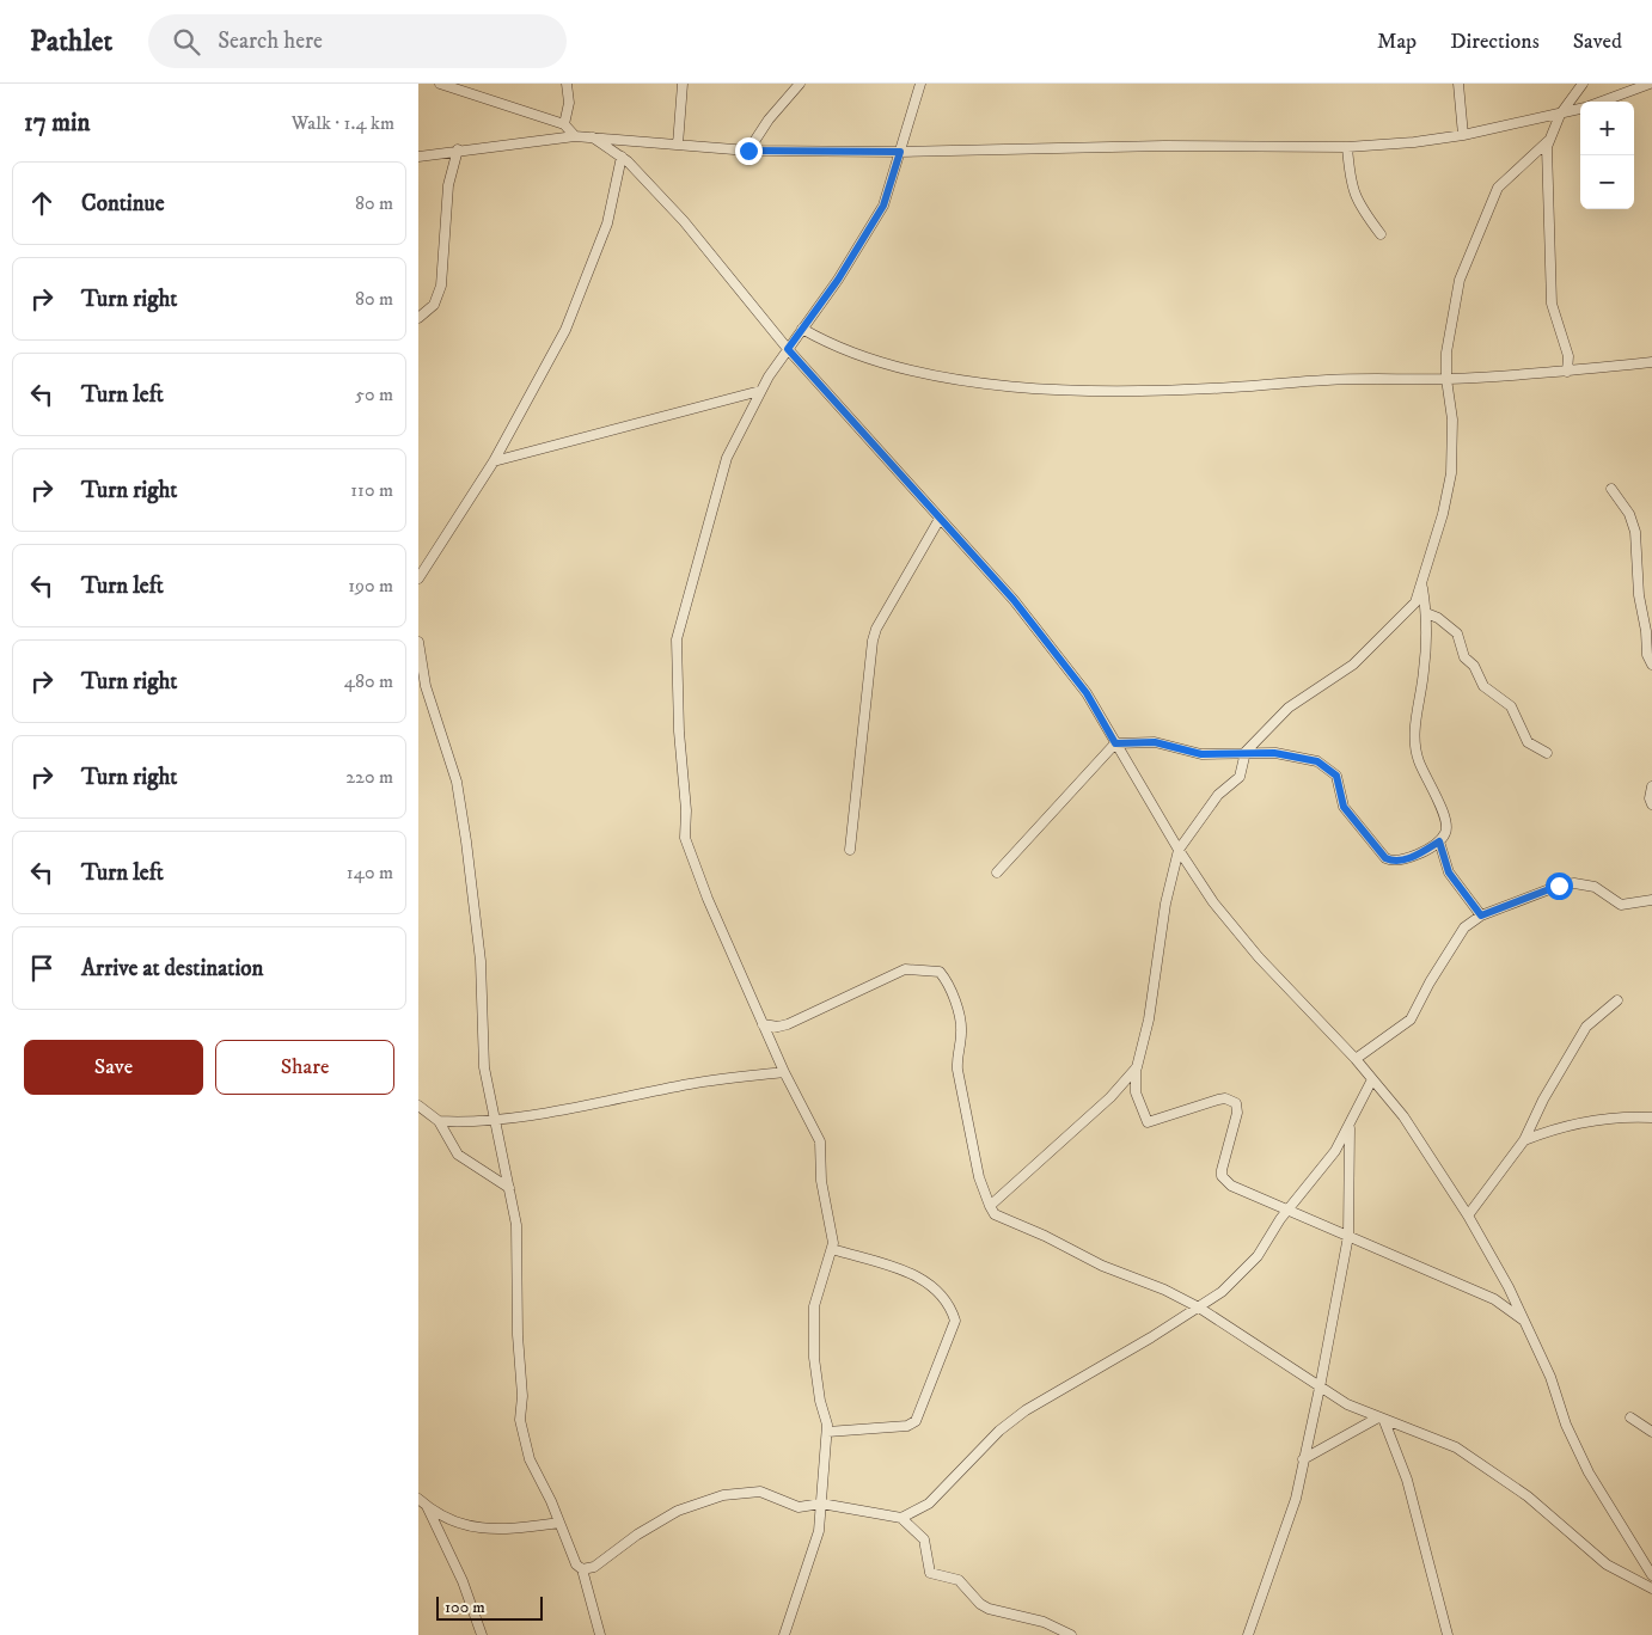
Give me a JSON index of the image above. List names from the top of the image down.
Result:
{
  "scale_bar": "100 m",
  "page": {
    "header": "Pathlet",
    "search": "Search here",
    "nav": ["Map", "Directions", "Saved"],
    "heading": ["17 min", "Walk · 1.4 km"],
    "map_buttons": ["+", "−"],
    "list": [
      ["Continue", "80 m"],
      ["Turn right", "80 m"],
      ["Turn left", "50 m"],
      ["Turn right", "110 m"],
      ["Turn left", "190 m"],
      ["Turn right", "480 m"],
      ["Turn right", "220 m"],
      ["Turn left", "140 m"],
      "Arrive at destination"
    ],
    "buttons": ["Save", "Share"],
    "scale": "100 m"
  }
}
